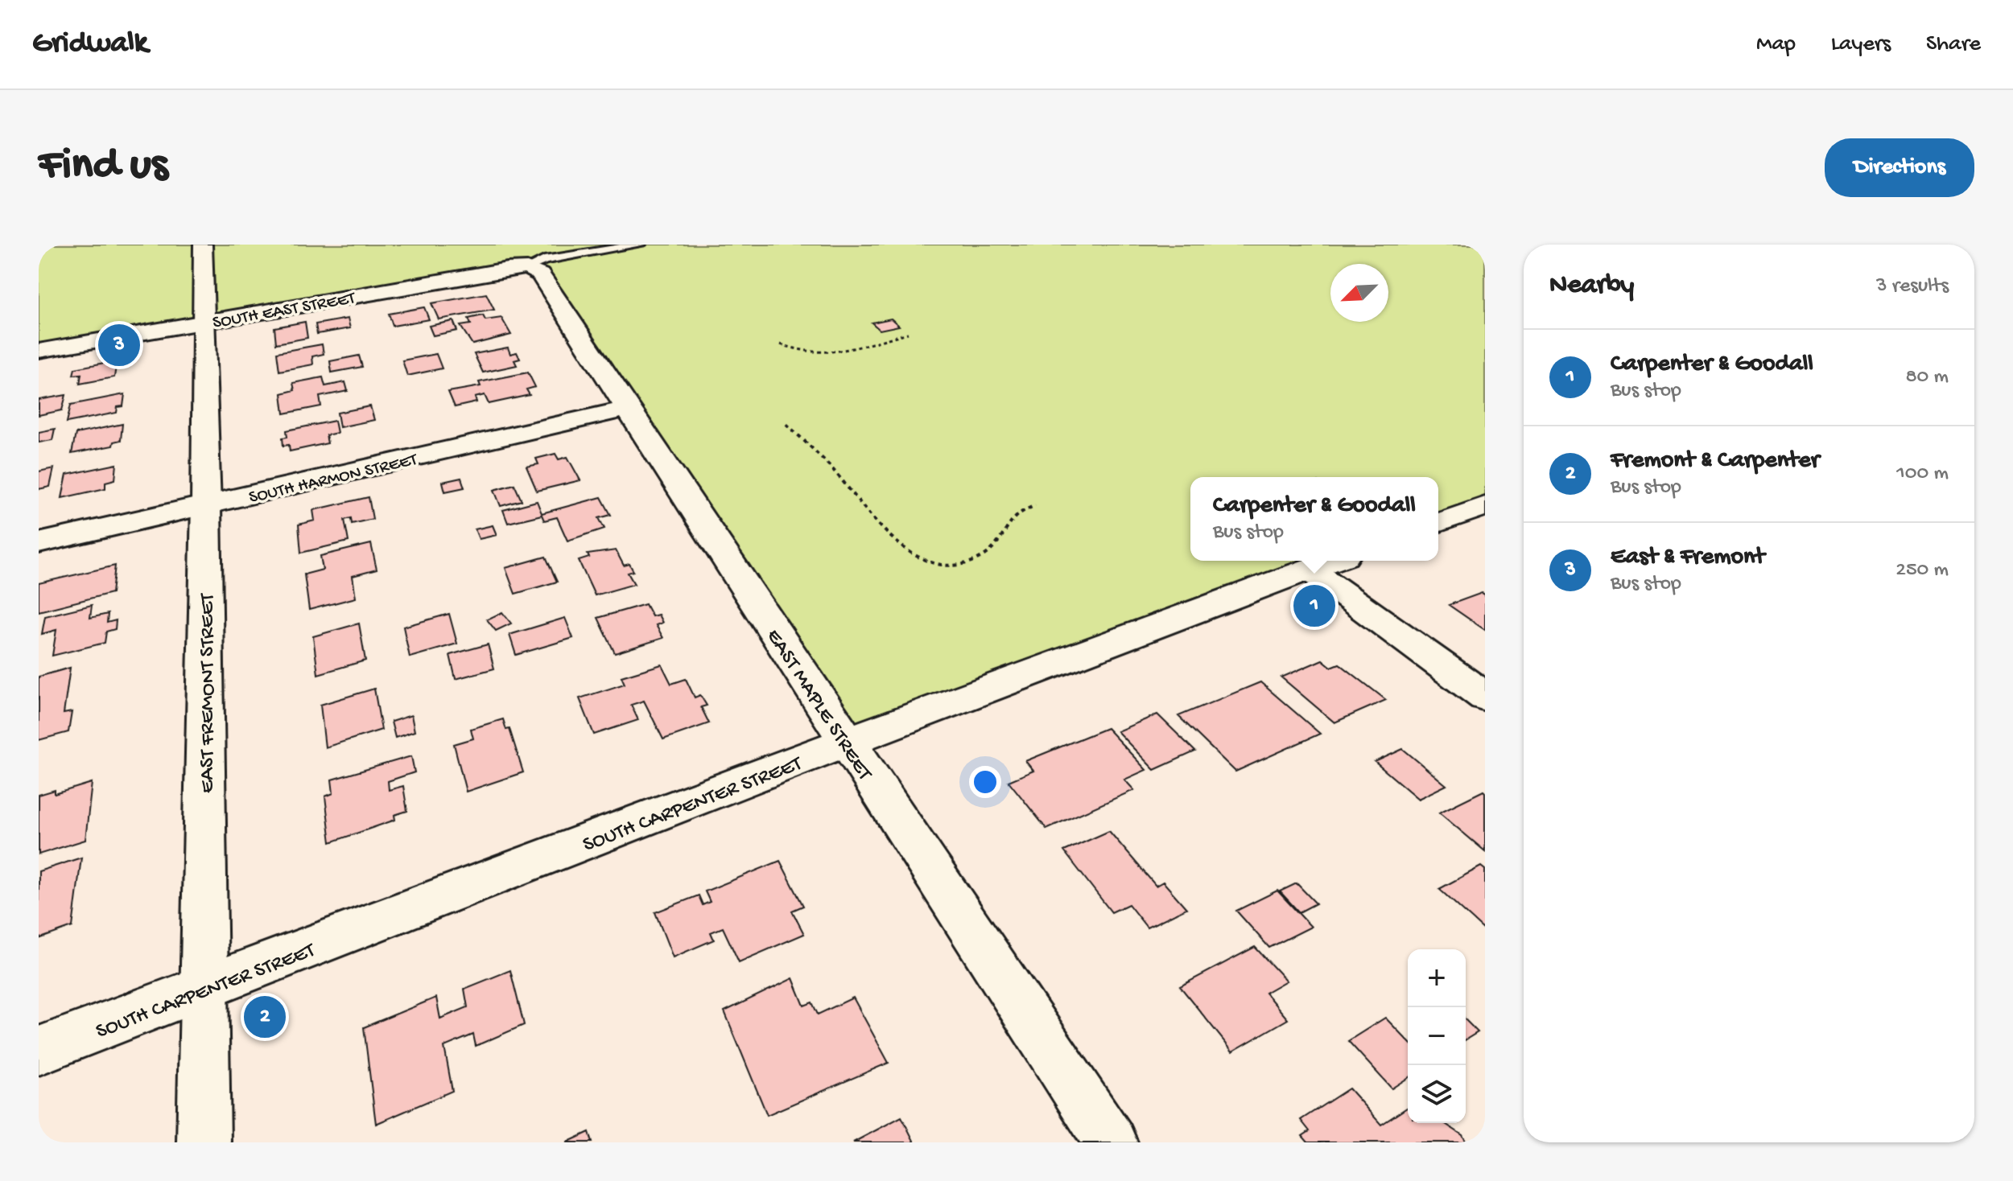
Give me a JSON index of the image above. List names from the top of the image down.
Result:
{
  "streets": {
    "street": [
      "SOUTH EAST STREET",
      "SOUTH HARMON STREET",
      "EAST FREMONT STREET",
      "EAST MAPLE STREET",
      "SOUTH CARPENTER STREET"
    ]
  },
  "crossings": [
    ["SOUTH EAST STREET", "EAST FREMONT STREET"],
    ["SOUTH EAST STREET", "EAST MAPLE STREET"],
    ["SOUTH HARMON STREET", "EAST FREMONT STREET"],
    ["SOUTH HARMON STREET", "EAST MAPLE STREET"],
    ["EAST FREMONT STREET", "SOUTH CARPENTER STREET"],
    ["EAST MAPLE STREET", "SOUTH CARPENTER STREET"]
  ],
  "north": "bottom left",
  "page": {
    "header": "Gridwalk",
    "nav": ["Map", "Layers", "Share"],
    "buttons": "Directions",
    "title": "Find us",
    "heading": ["Nearby", "3 results"],
    "pins": ["3", "1", "2"],
    "list": [
      {
        "mark": "1",
        "name": "Carpenter & Goodall",
        "note": "Bus stop",
        "value": "80 m"
      },
      {
        "mark": "2",
        "name": "Fremont & Carpenter",
        "note": "Bus stop",
        "value": "100 m"
      },
      {
        "mark": "3",
        "name": "East & Fremont",
        "note": "Bus stop",
        "value": "250 m"
      }
    ],
    "popup": ["Carpenter & Goodall", "Bus stop"],
    "map_buttons": ["+", "−"]
  }
}
